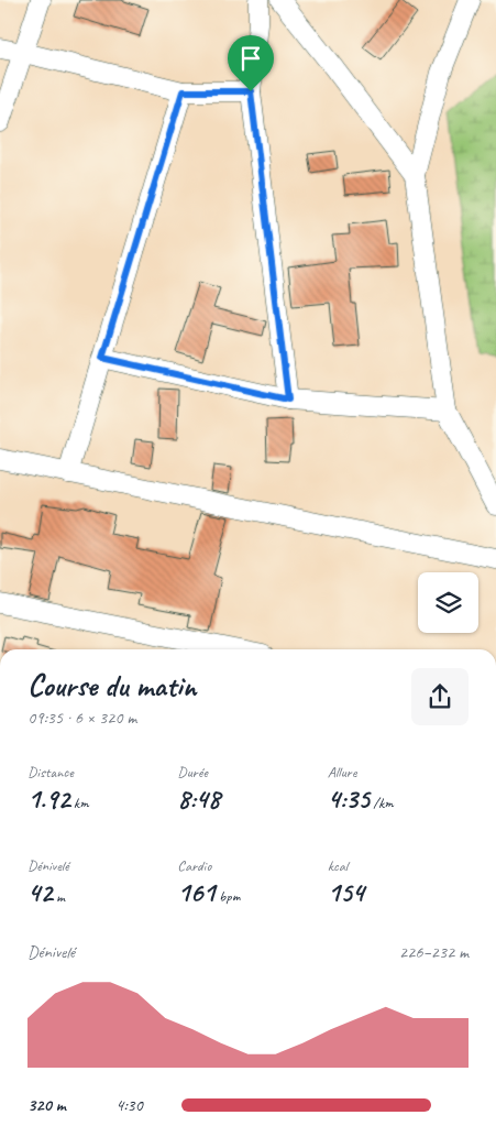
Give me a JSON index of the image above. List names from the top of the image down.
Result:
{
  "page": {
    "heading": ["Course du matin", "09:35 · 6 × 320 m"],
    "stats": [
      ["Distance", "1.92 km"],
      ["Durée", "8:48"],
      ["Allure", "4:35 /km"],
      ["Dénivelé", "42 m"],
      ["Cardio", "161 bpm"],
      ["kcal", "154"]
    ],
    "chart": ["Dénivelé", "226–232 m"],
    "list": [
      {
        "name": "320 m",
        "note": "4:30"
      }
    ]
  }
}
